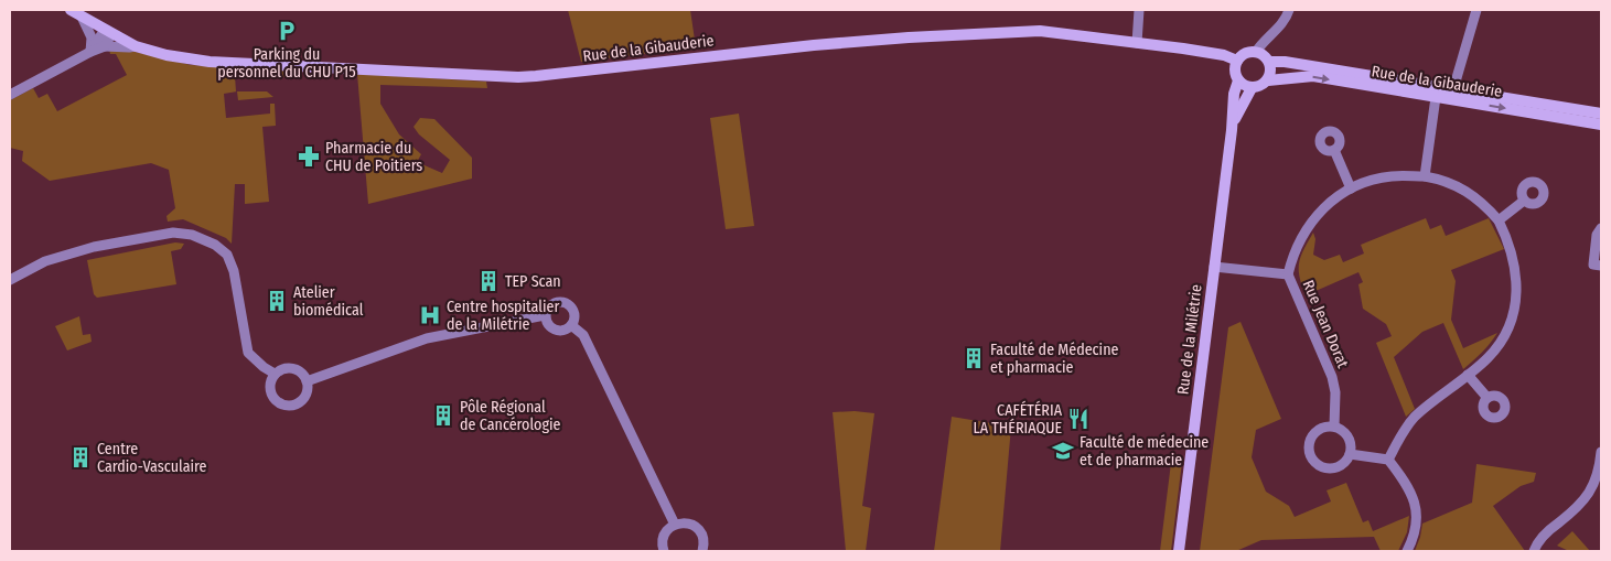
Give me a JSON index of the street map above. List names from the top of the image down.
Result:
{
  "streets": {
    "street": ["Rue de la Gibauderie", "Rue Jean Dorat", "Rue de la Milétrie"]
  },
  "crossings": [
    ["Rue de la Gibauderie", "Rue de la Milétrie"],
    ["Rue Jean Dorat", "Rue de la Milétrie"]
  ],
  "places": {
    "parking": ["Parking du personnel du CHU P15"],
    "pharmacy": ["Pharmacie du CHU de Poitiers"],
    "building": [
      "TEP Scan",
      "Atelier biomédical",
      "Faculté de Médecine et pharmacie",
      "Pôle Régional de Cancérologie",
      "Centre Cardio-Vasculaire"
    ],
    "hospital": ["Centre hospitalier de la Milétrie"],
    "restaurant": ["CAFÉTÉRIA LA THÉRIAQUE"],
    "school or university": ["Faculté de médecine et de pharmacie"]
  }
}
